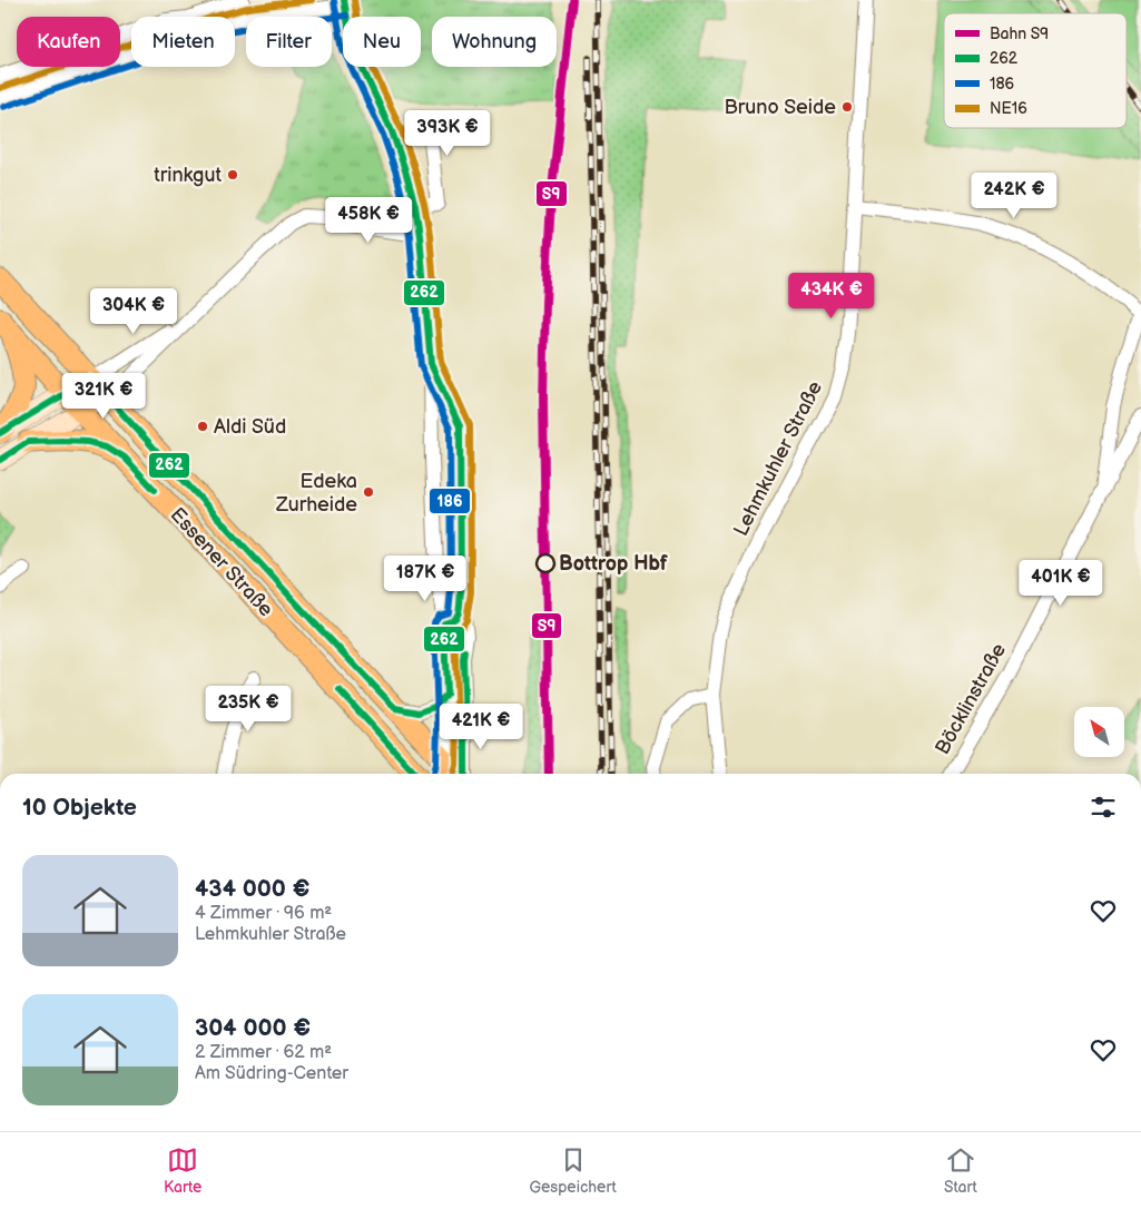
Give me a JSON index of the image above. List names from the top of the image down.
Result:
{
  "streets": {
    "main road": ["Essener Straße"],
    "street": ["Lehmkuhler Straße", "Böcklinstraße"]
  },
  "crossings": [
    ["Lehmkuhler Straße", "Böcklinstraße"]
  ],
  "places": [
    "Bruno Seide",
    "trinkgut",
    "Aldi Süd",
    "Edeka Zurheide",
    "Bottrop Hbf"
  ],
  "lines": [
    "rail line S9",
    "transit line 262",
    "transit line NE16",
    "transit line 186"
  ],
  "legend": [
    "Bahn S9",
    "262",
    "186",
    "NE16"
  ],
  "north": "top left",
  "page": {
    "chip": [
      "Kaufen",
      "Mieten",
      "Filter",
      "Neu",
      "Wohnung"
    ],
    "price": [
      "393K €",
      "242K €",
      "458K €",
      "434K €",
      "304K €",
      "321K €",
      "187K €",
      "401K €",
      "235K €",
      "421K €"
    ],
    "heading": "10 Objekte",
    "list": [
      {
        "name": "434 000 €",
        "note": "4 Zimmer · 96 m² · Lehmkuhler Straße"
      },
      {
        "name": "304 000 €",
        "note": "2 Zimmer · 62 m² · Am Südring-Center"
      }
    ],
    "tabs": ["Karte", "Gespeichert", "Start"]
  }
}
